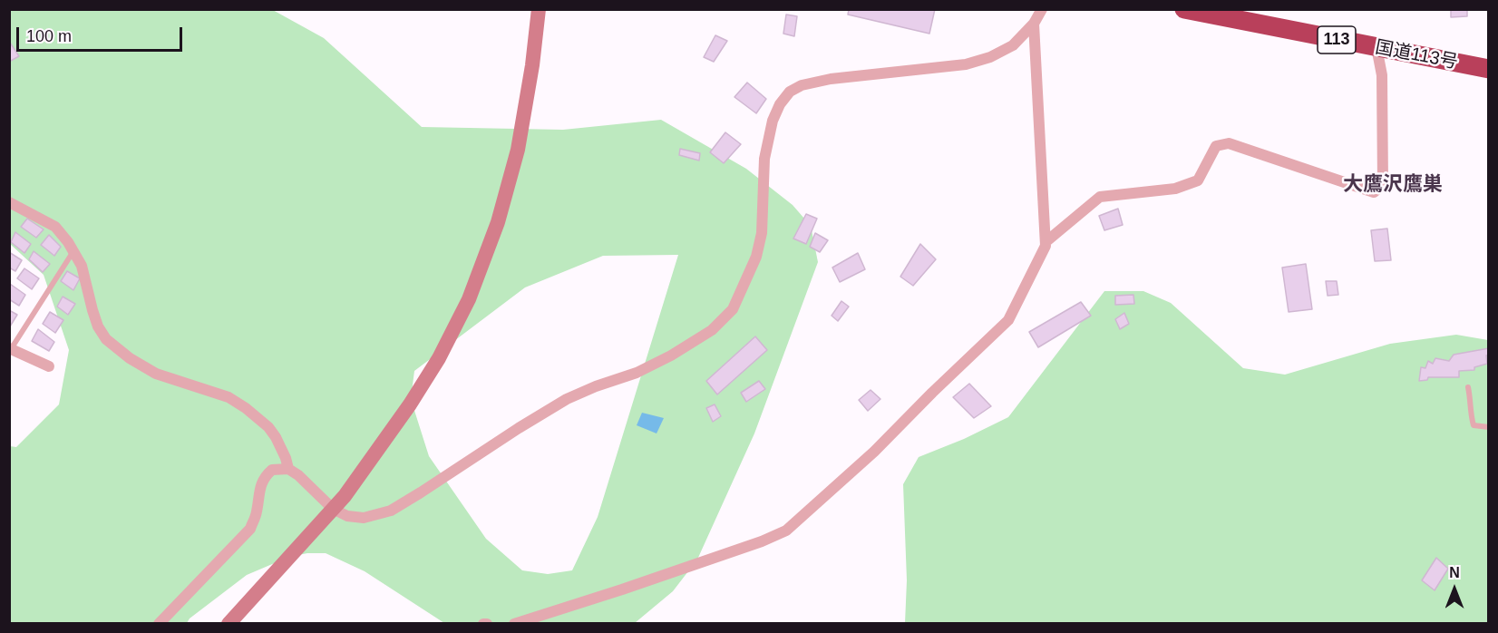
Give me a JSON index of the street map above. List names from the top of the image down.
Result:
{
  "streets": {
    "highway": ["113", "国道113号"]
  },
  "districts": ["大鷹沢鷹巣"],
  "scale_bar": "100 m",
  "north": "top"
}
